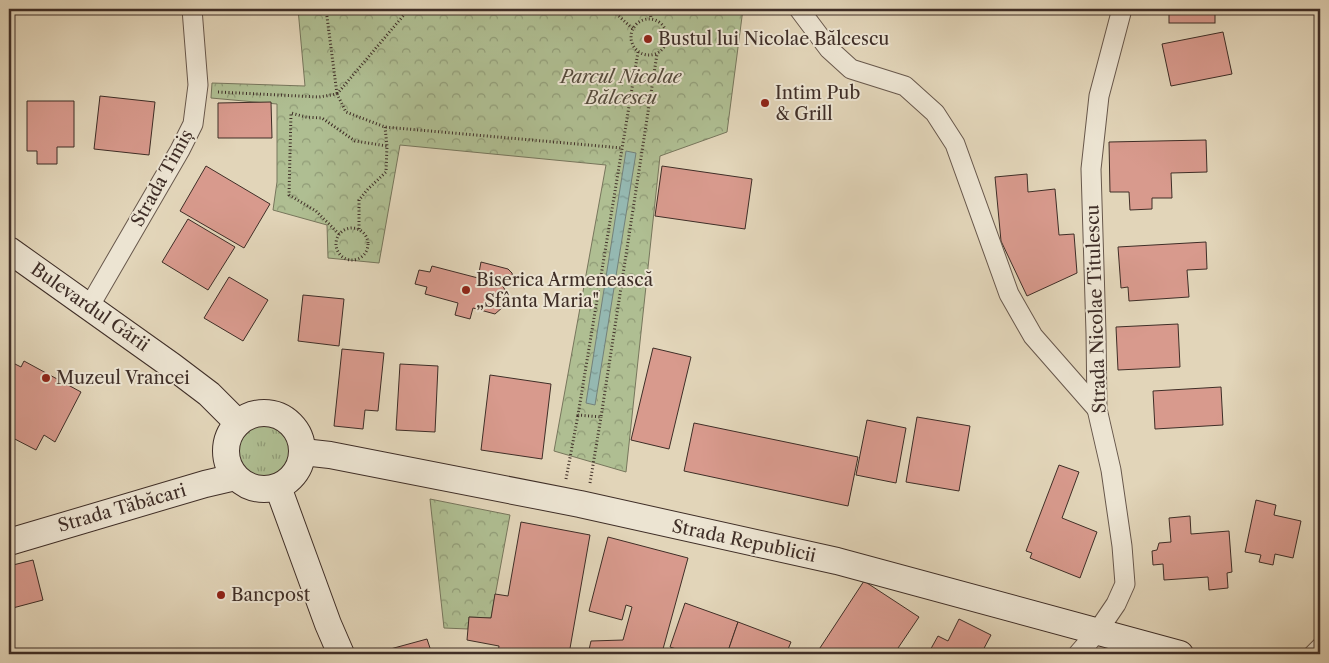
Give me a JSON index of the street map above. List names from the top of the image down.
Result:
{
  "streets": {
    "main road": ["Bulevardul Gării", "Strada Tăbăcari", "Strada Republicii"],
    "street": ["Strada Timiș", "Strada Nicolae Titulescu"]
  },
  "crossings": [
    ["Strada Timiș", "Bulevardul Gării"],
    ["Bulevardul Gării", "Strada Tăbăcari"],
    ["Bulevardul Gării", "Strada Republicii"],
    ["Strada Nicolae Titulescu", "Strada Republicii"],
    ["Strada Tăbăcari", "Strada Republicii"]
  ],
  "parks": ["Parcul Nicolae Bălcescu"],
  "places": [
    "Bustul lui Nicolae Bălcescu",
    "Intim Pub & Grill",
    "Biserica Armenească „Sfânta Maria\"",
    "Muzeul Vrancei",
    "Bancpost"
  ]
}
